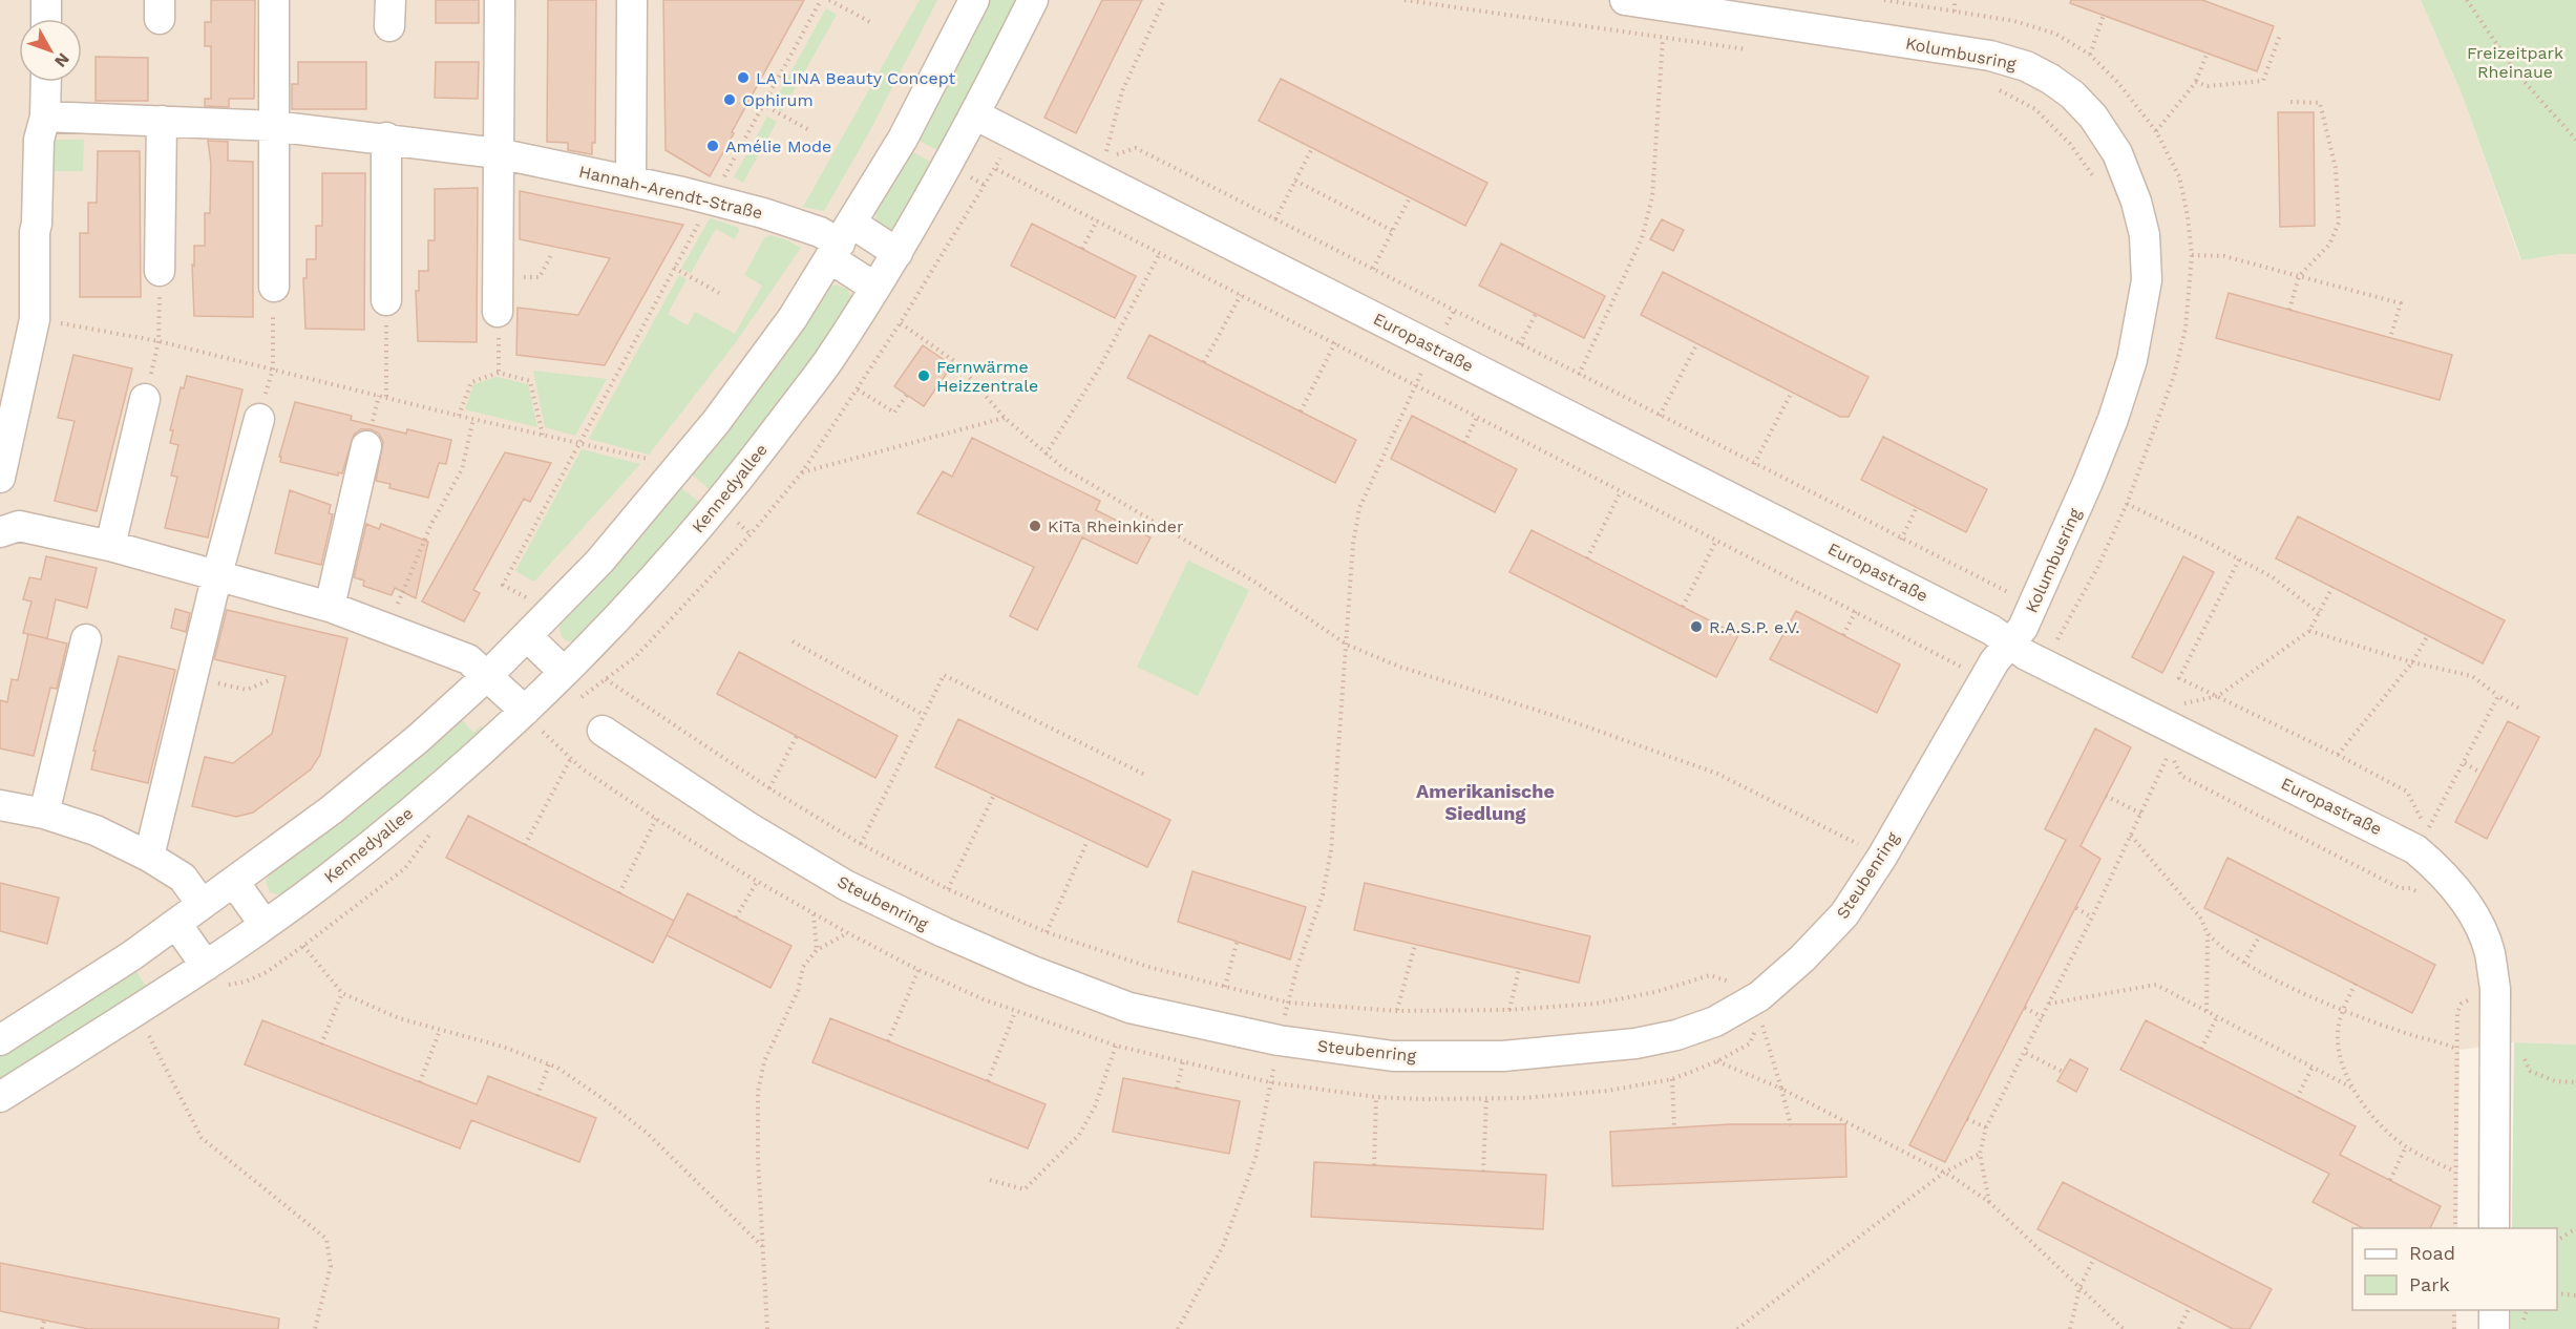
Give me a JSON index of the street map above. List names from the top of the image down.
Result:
{
  "streets": {
    "street": [
      "Kolumbusring",
      "Hannah-Arendt-Straße",
      "Europastraße",
      "Kennedyallee",
      "Steubenring"
    ]
  },
  "crossings": [
    ["Kolumbusring", "Europastraße"],
    ["Kolumbusring", "Steubenring"],
    ["Europastraße", "Kennedyallee"],
    ["Europastraße", "Steubenring"]
  ],
  "districts": ["Amerikanische Siedlung"],
  "parks": ["Freizeitpark Rheinaue"],
  "places": [
    "LA LINA Beauty Concept",
    "Ophirum",
    "Amélie Mode",
    "Fernwärme Heizzentrale",
    "KiTa Rheinkinder",
    "R.A.S.P. e.V."
  ],
  "legend": ["Road", "Park"],
  "north": "bottom right"
}
